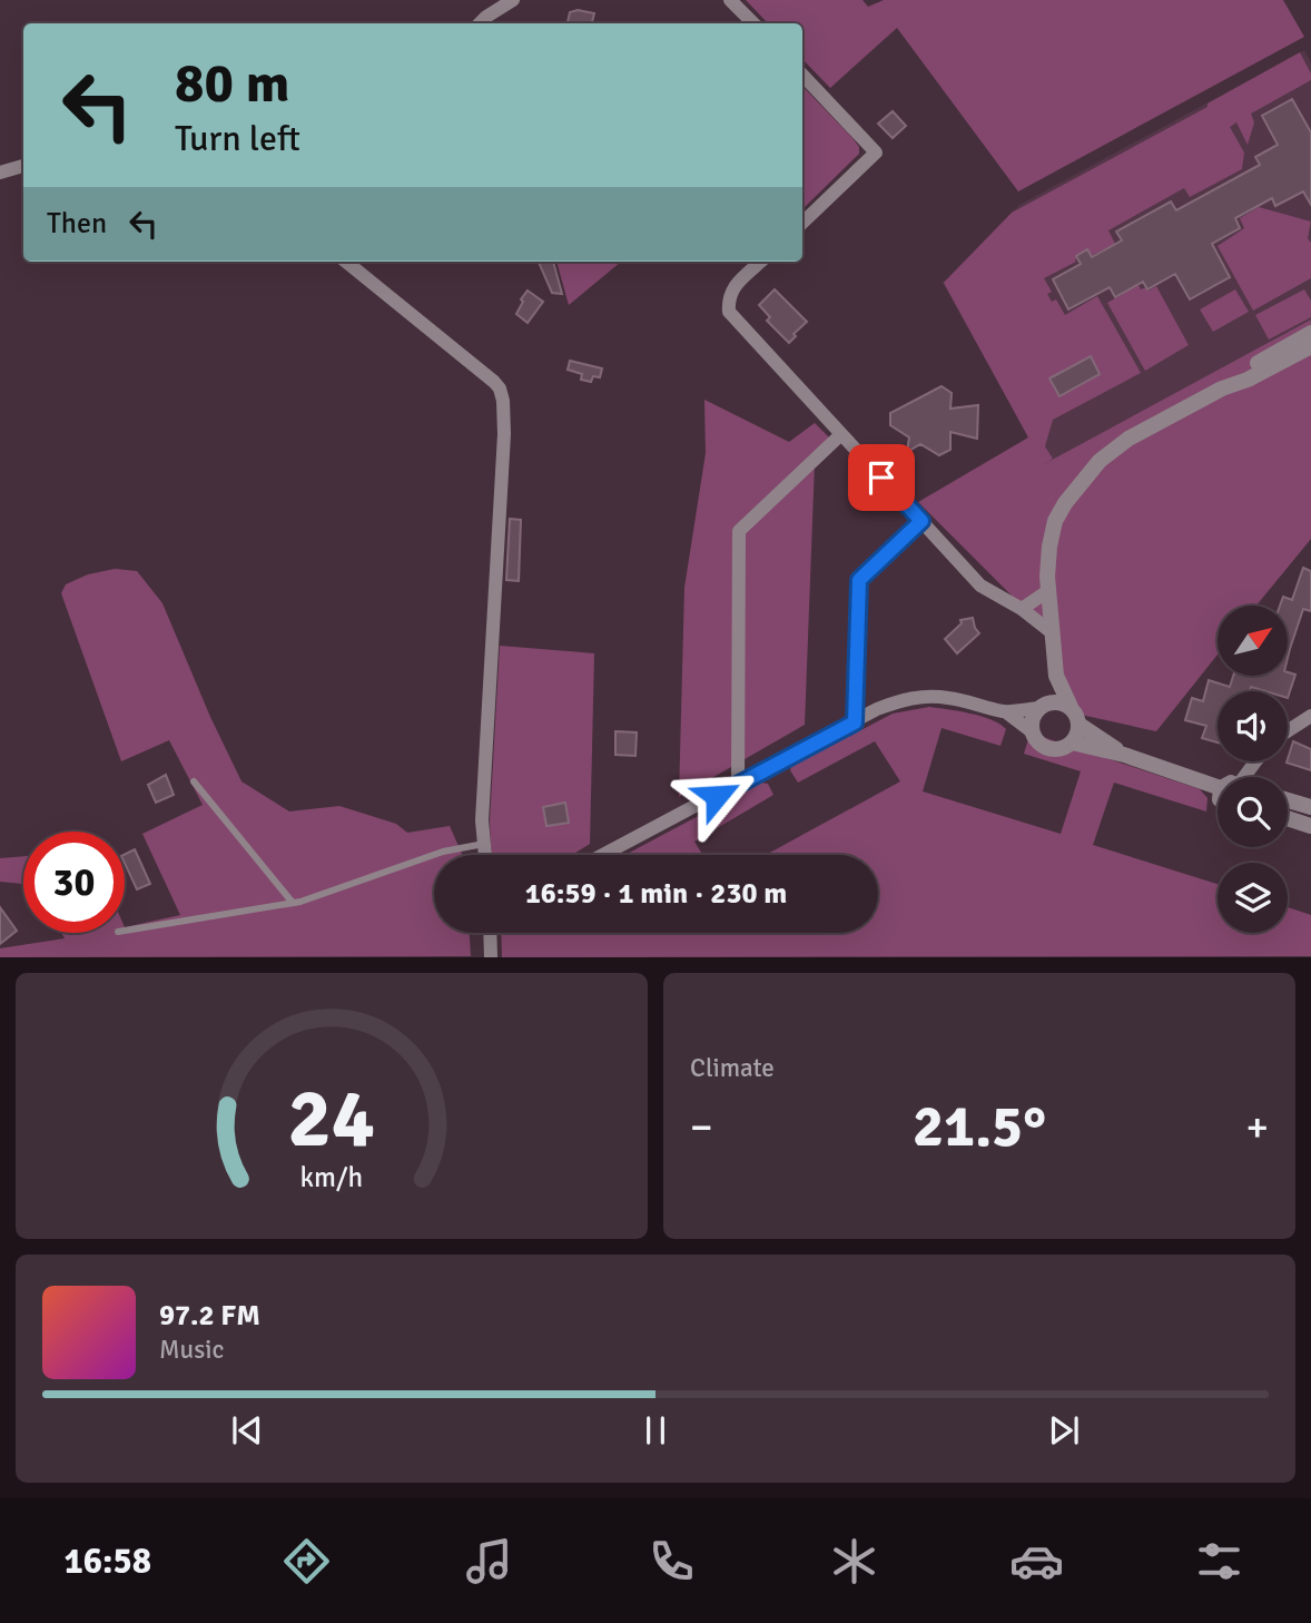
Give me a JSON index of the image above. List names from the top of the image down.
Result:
{
  "north": "top right",
  "page": {
    "turn": ["80 m", "Turn left"],
    "then": "Then",
    "limit": "30",
    "trip": "16:59 · 1 min · 230 m",
    "tile": "Climate",
    "heat": ["−", "21.5°", "+"],
    "song": ["97.2 FM", "Music"],
    "tabs": "16:58",
    "gauge": ["24", "km/h"]
  }
}
